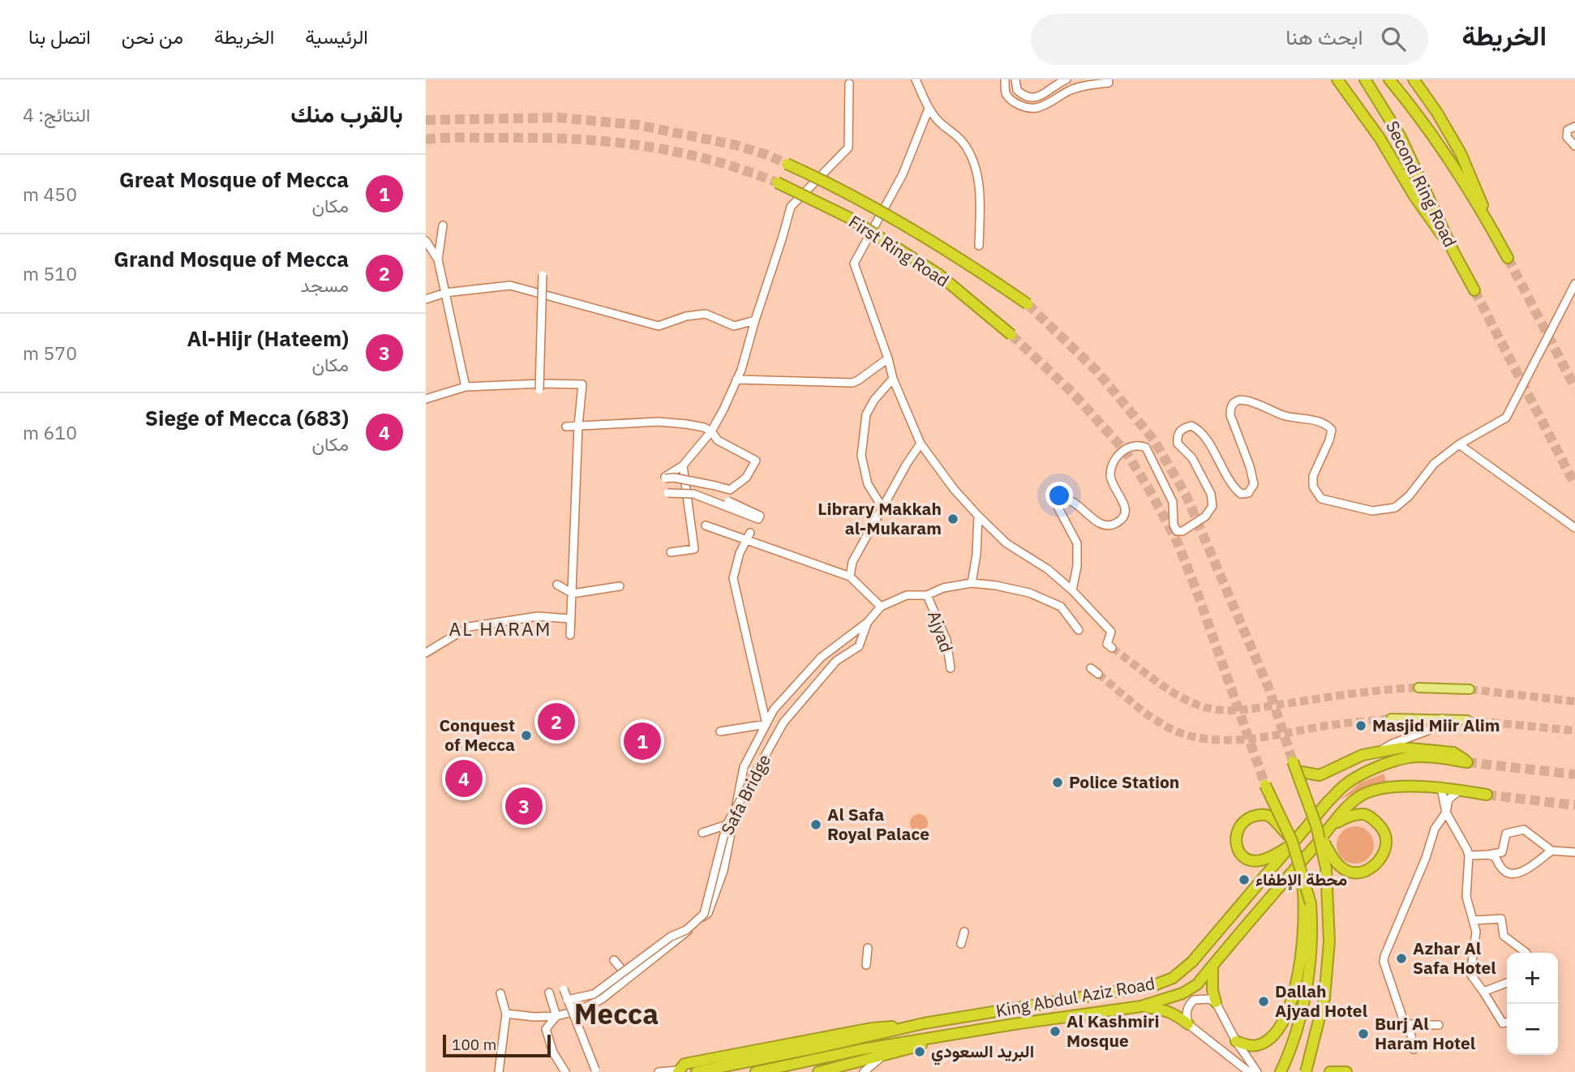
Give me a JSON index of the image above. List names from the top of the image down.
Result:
{
  "streets": {
    "highway": ["Second Ring Road", "First Ring Road", "King Abdul Aziz Road"],
    "street": ["Ajyad", "Safa Bridge"]
  },
  "districts": ["AL HARAM", "Mecca"],
  "places": [
    "Library Makkah al-Mukaram",
    "Masjid Miir Alim",
    "Conquest of Mecca",
    "Police Station",
    "Al Safa Royal Palace",
    "محطة الإطفاء",
    "Azhar Al Safa Hotel",
    "Dallah Ajyad Hotel",
    "Al Kashmiri Mosque",
    "Burj Al Haram Hotel",
    "البريد السعودي"
  ],
  "scale_bar": "100 m",
  "page": {
    "header": "الخريطة",
    "search": "ابحث هنا",
    "nav": [
      "الرئيسية",
      "الخريطة",
      "من نحن",
      "اتصل بنا"
    ],
    "heading": ["بالقرب منك", "النتائج: 4"],
    "list": [
      {
        "mark": "1",
        "name": "Great Mosque of Mecca",
        "note": "مكان",
        "value": "450 m"
      },
      {
        "mark": "2",
        "name": "Grand Mosque of Mecca",
        "note": "مسجد",
        "value": "510 m"
      },
      {
        "mark": "3",
        "name": "Al-Hijr (Hateem)",
        "note": "مكان",
        "value": "570 m"
      },
      {
        "mark": "4",
        "name": "Siege of Mecca (683)",
        "note": "مكان",
        "value": "610 m"
      }
    ],
    "pins": [
      "2",
      "1",
      "4",
      "3"
    ],
    "map_buttons": ["+", "−"],
    "scale": "100 m"
  }
}
